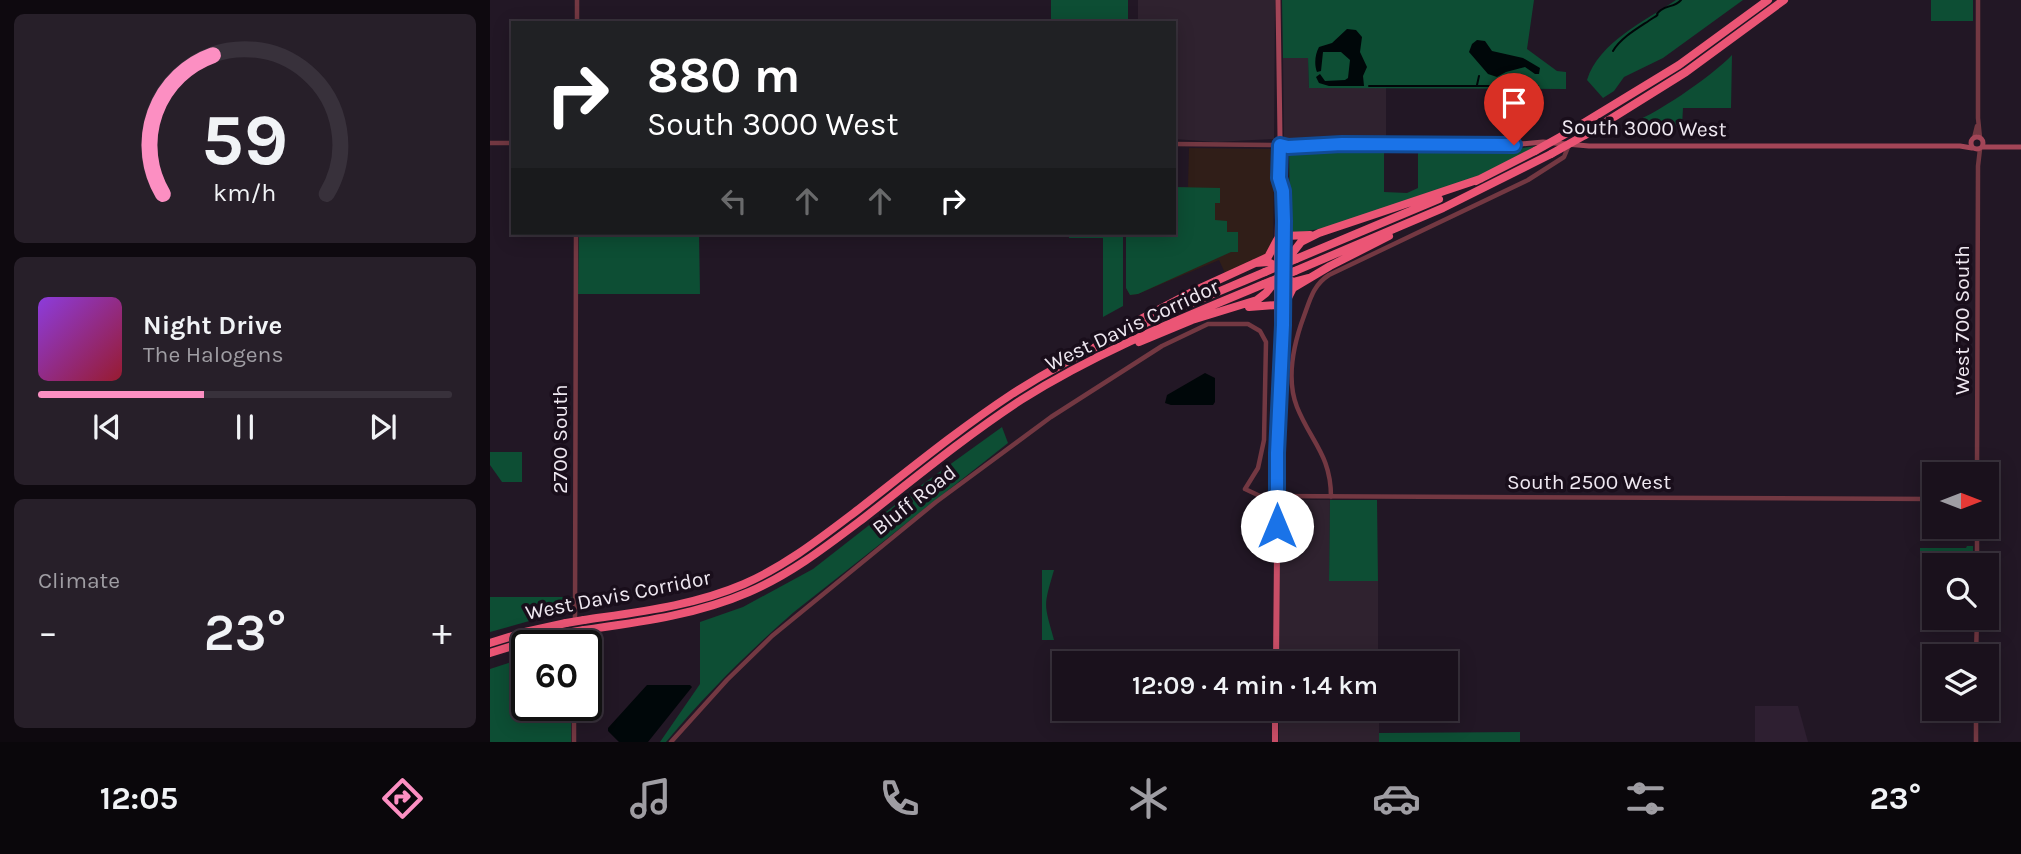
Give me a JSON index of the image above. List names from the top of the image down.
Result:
{
  "streets": {
    "highway": ["West Davis Corridor"],
    "main road": ["South 3000 West"],
    "street": [
      "West 700 South",
      "2700 South",
      "South 2500 West",
      "Bluff Road"
    ]
  },
  "crossings": [
    ["South 3000 West", "West 700 South"],
    ["South 2500 West", "Bluff Road"]
  ],
  "north": "right",
  "page": {
    "turn": ["880 m", "South 3000 West"],
    "song": ["Night Drive", "The Halogens"],
    "tile": "Climate",
    "heat": ["−", "23°", "+"],
    "limit": "60",
    "trip": "12:09 · 4 min · 1.4 km",
    "tabs": ["12:05", "23°"],
    "gauge": ["59", "km/h"]
  }
}
